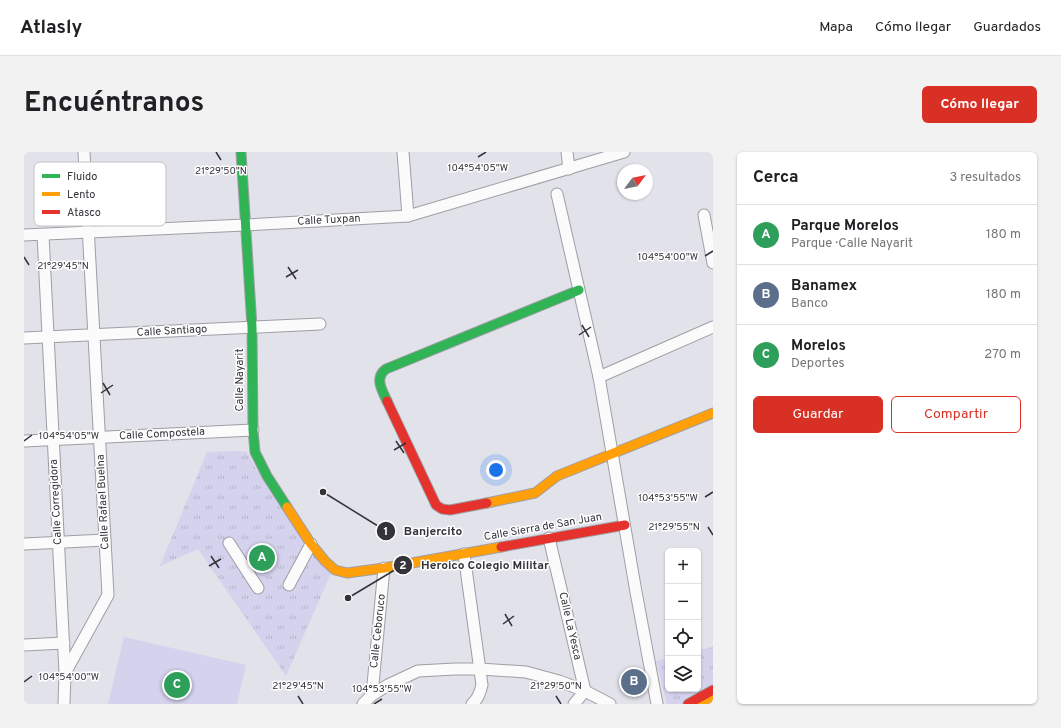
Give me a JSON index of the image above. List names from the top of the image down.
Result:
{
  "streets": {
    "street": [
      "Calle Tuxpan",
      "Calle Santiago",
      "Calle Nayarit",
      "Calle Compostela",
      "Calle Corregidora",
      "Calle Rafael Buelna",
      "Calle Sierra de San Juan",
      "Calle La Yesca",
      "Calle Ceboruco"
    ]
  },
  "crossings": [
    ["Calle Tuxpan", "Calle Nayarit"],
    ["Calle Tuxpan", "Calle Corregidora"],
    ["Calle Tuxpan", "Calle Rafael Buelna"],
    ["Calle Santiago", "Calle Nayarit"],
    ["Calle Santiago", "Calle Corregidora"],
    ["Calle Santiago", "Calle Rafael Buelna"],
    ["Calle Nayarit", "Calle Compostela"],
    ["Calle Nayarit", "Calle Sierra de San Juan"],
    ["Calle Compostela", "Calle Corregidora"],
    ["Calle Compostela", "Calle Rafael Buelna"],
    ["Calle Corregidora", "Calle Rafael Buelna"],
    ["Calle Sierra de San Juan", "Calle La Yesca"],
    ["Calle Sierra de San Juan", "Calle Ceboruco"]
  ],
  "places": ["Banjercito", "Heroico Colegio Militar"],
  "legend": ["Fluido", "Lento", "Atasco"],
  "north": "top right",
  "page": {
    "header": "Atlasly",
    "nav": ["Mapa", "Cómo llegar", "Guardados"],
    "title": "Encuéntranos",
    "buttons": [
      "Cómo llegar",
      ["Guardar", "Compartir"]
    ],
    "heading": ["Cerca", "3 resultados"],
    "list": [
      {
        "mark": "A",
        "name": "Parque Morelos",
        "note": "Parque · Calle Nayarit",
        "value": "180 m"
      },
      {
        "mark": "B",
        "name": "Banamex",
        "note": "Banco",
        "value": "180 m"
      },
      {
        "mark": "C",
        "name": "Morelos",
        "note": "Deportes",
        "value": "270 m"
      }
    ],
    "pins": ["A", "B", "C"],
    "map_buttons": ["+", "−"]
  },
  "coordinates": [
    "104°54'05\"W",
    "21°29'50\"N",
    "104°54'00\"W",
    "21°29'45\"N",
    "104°53'55\"W",
    "21°29'55\"N"
  ]
}
